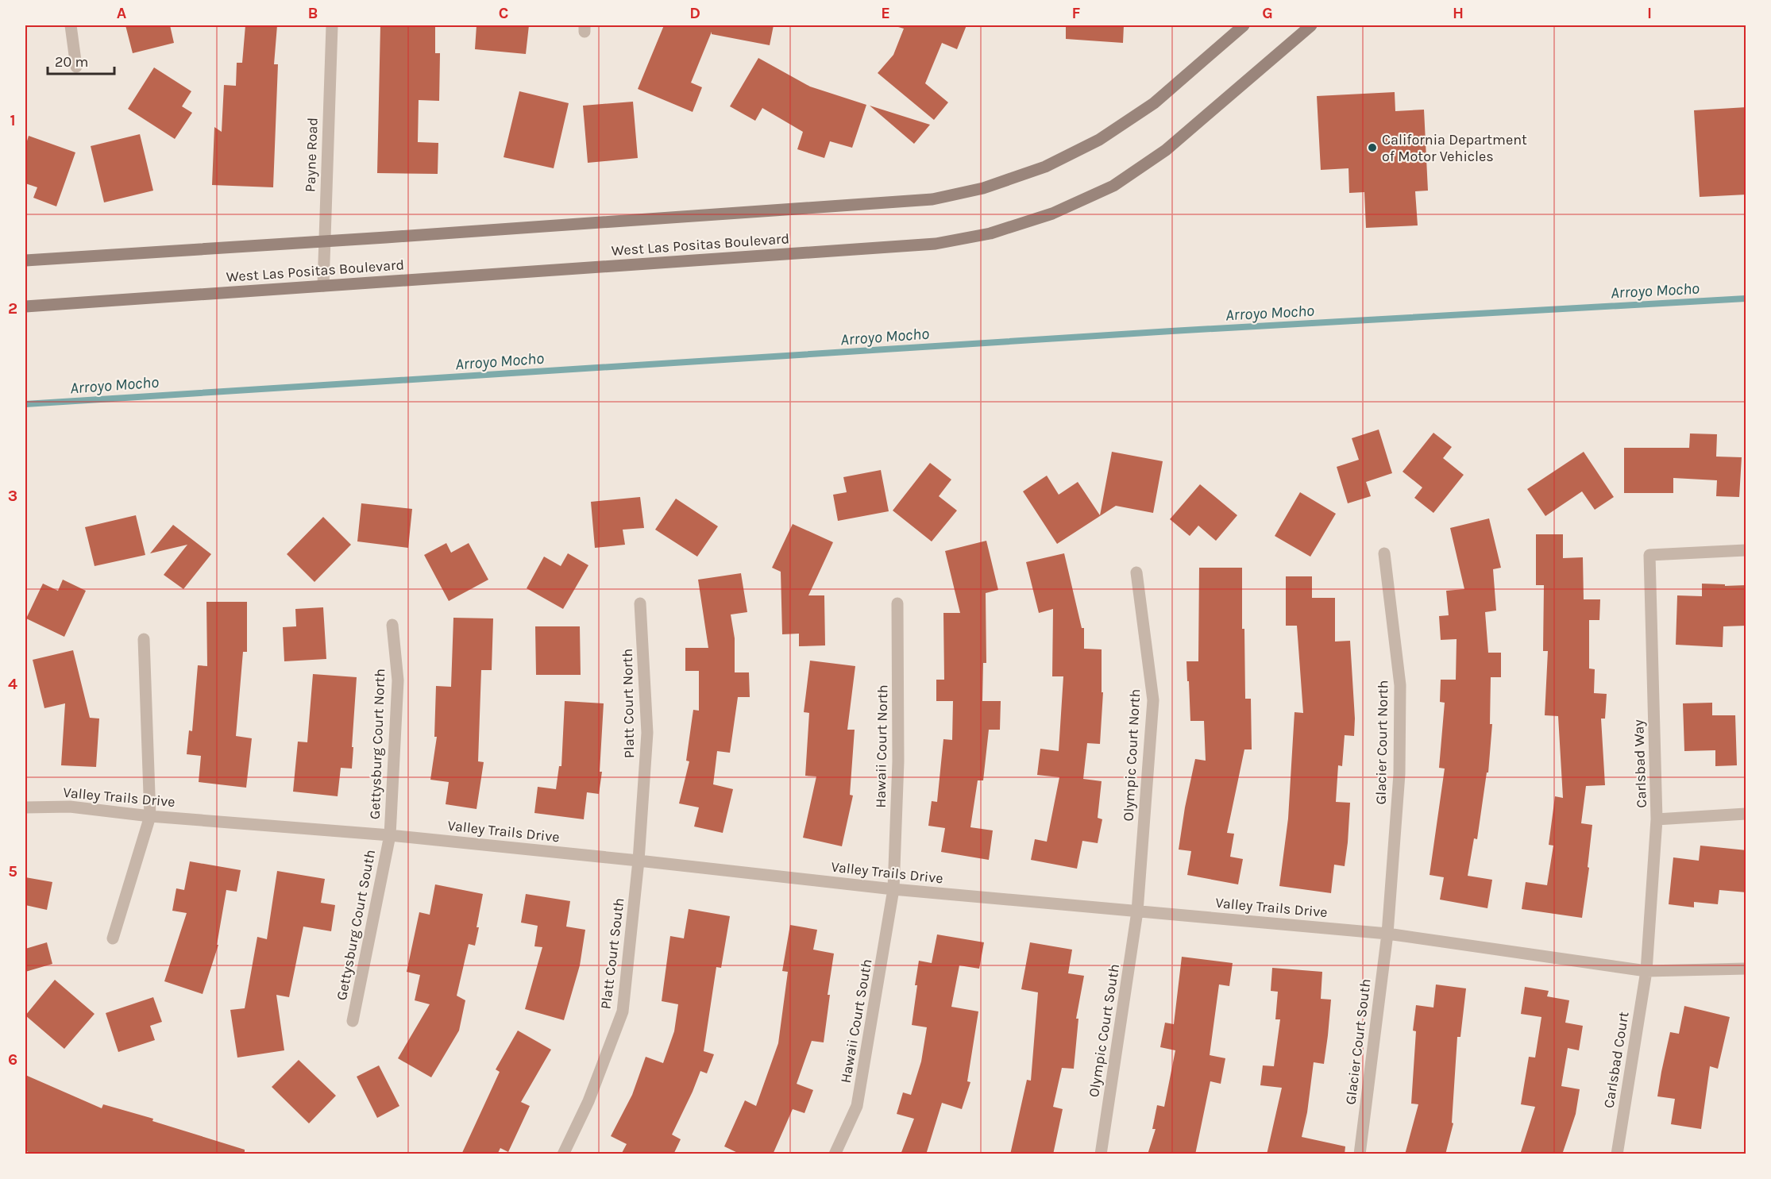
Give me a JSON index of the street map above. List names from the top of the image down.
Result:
{
  "streets": {
    "main road": ["West Las Positas Boulevard"],
    "street": [
      "Payne Road",
      "Platt Court North",
      "Glacier Court North",
      "Gettysburg Court North",
      "Hawaii Court North",
      "Olympic Court North",
      "Carlsbad Way",
      "Valley Trails Drive",
      "Gettysburg Court South",
      "Platt Court South",
      "Hawaii Court South",
      "Olympic Court South",
      "Glacier Court South",
      "Carlsbad Court"
    ]
  },
  "crossings": [
    ["Payne Road", "West Las Positas Boulevard"],
    ["Platt Court North", "Valley Trails Drive"],
    ["Platt Court North", "Platt Court South"],
    ["Glacier Court North", "Valley Trails Drive"],
    ["Glacier Court North", "Glacier Court South"],
    ["Gettysburg Court North", "Valley Trails Drive"],
    ["Gettysburg Court North", "Gettysburg Court South"],
    ["Hawaii Court North", "Valley Trails Drive"],
    ["Hawaii Court North", "Hawaii Court South"],
    ["Olympic Court North", "Valley Trails Drive"],
    ["Olympic Court North", "Olympic Court South"],
    ["Carlsbad Way", "Valley Trails Drive"],
    ["Carlsbad Way", "Carlsbad Court"],
    ["Valley Trails Drive", "Gettysburg Court South"],
    ["Valley Trails Drive", "Platt Court South"],
    ["Valley Trails Drive", "Hawaii Court South"],
    ["Valley Trails Drive", "Olympic Court South"],
    ["Valley Trails Drive", "Glacier Court South"],
    ["Valley Trails Drive", "Carlsbad Court"]
  ],
  "water": ["Arroyo Mocho"],
  "places": ["California Department of Motor Vehicles"],
  "scale_bar": "20 m",
  "grid": {
    "columns": [
      "A",
      "B",
      "C",
      "D",
      "E",
      "F",
      "G",
      "H",
      "I"
    ],
    "rows": [
      "1",
      "2",
      "3",
      "4",
      "5",
      "6"
    ]
  }
}
